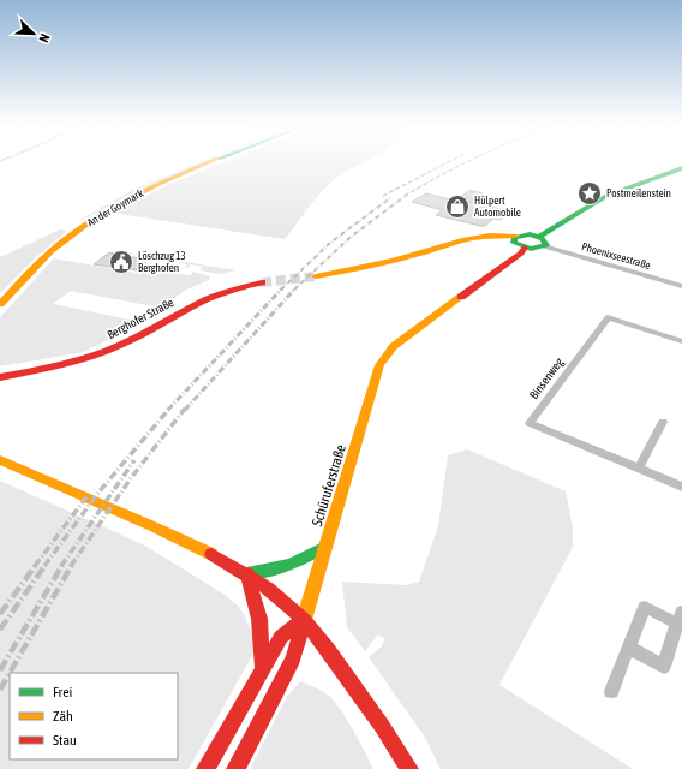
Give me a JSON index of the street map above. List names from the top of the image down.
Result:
{
  "streets": {
    "main road": ["An der Goymark", "Berghofer Straße", "Schüruferstraße"],
    "street": ["Phoenixseestraße", "Binsenweg"]
  },
  "places": {
    "place": ["Postmeilenstein"],
    "shop": ["Hülpert Automobile"],
    "public building": ["Löschzug 13 Berghofen"]
  },
  "legend": ["Frei", "Zäh", "Stau"],
  "north": "bottom right"
}
